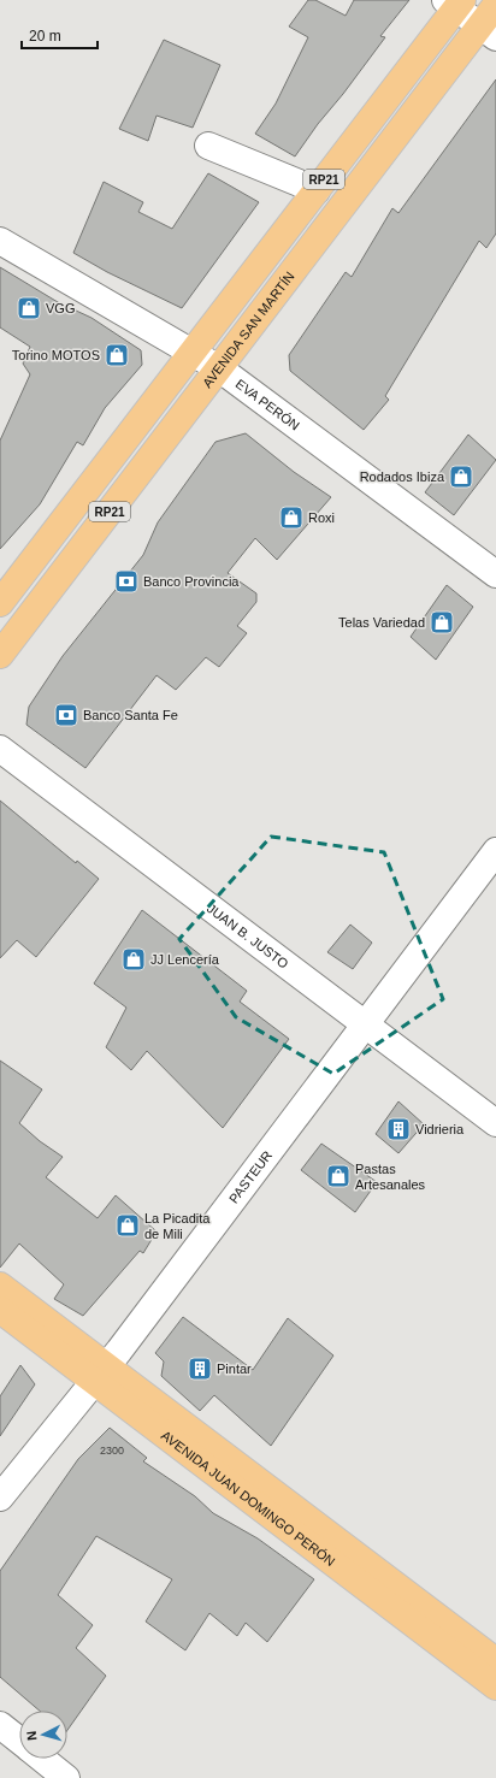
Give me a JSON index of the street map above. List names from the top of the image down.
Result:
{
  "streets": {
    "main road": ["RP21", "AVENIDA SAN MARTÍN", "AVENIDA JUAN DOMINGO PERÓN"],
    "street": ["EVA PERÓN", "JUAN B. JUSTO", "PASTEUR"]
  },
  "crossings": [
    ["RP21", "EVA PERÓN"],
    ["AVENIDA SAN MARTÍN", "EVA PERÓN"],
    ["JUAN B. JUSTO", "PASTEUR"],
    ["PASTEUR", "AVENIDA JUAN DOMINGO PERÓN"]
  ],
  "places": {
    "shop": [
      "VGG",
      "Torino MOTOS",
      "Rodados Ibiza",
      "Roxi",
      "Telas Variedad",
      "JJ Lencería",
      "Pastas Artesanales",
      "La Picadita de Mili"
    ],
    "bank": ["Banco Provincia", "Banco Santa Fe"],
    "building": ["Vidrieria", "Pintar"]
  },
  "house_numbers": ["2300"],
  "scale_bar": "20 m",
  "north": "left"
}
